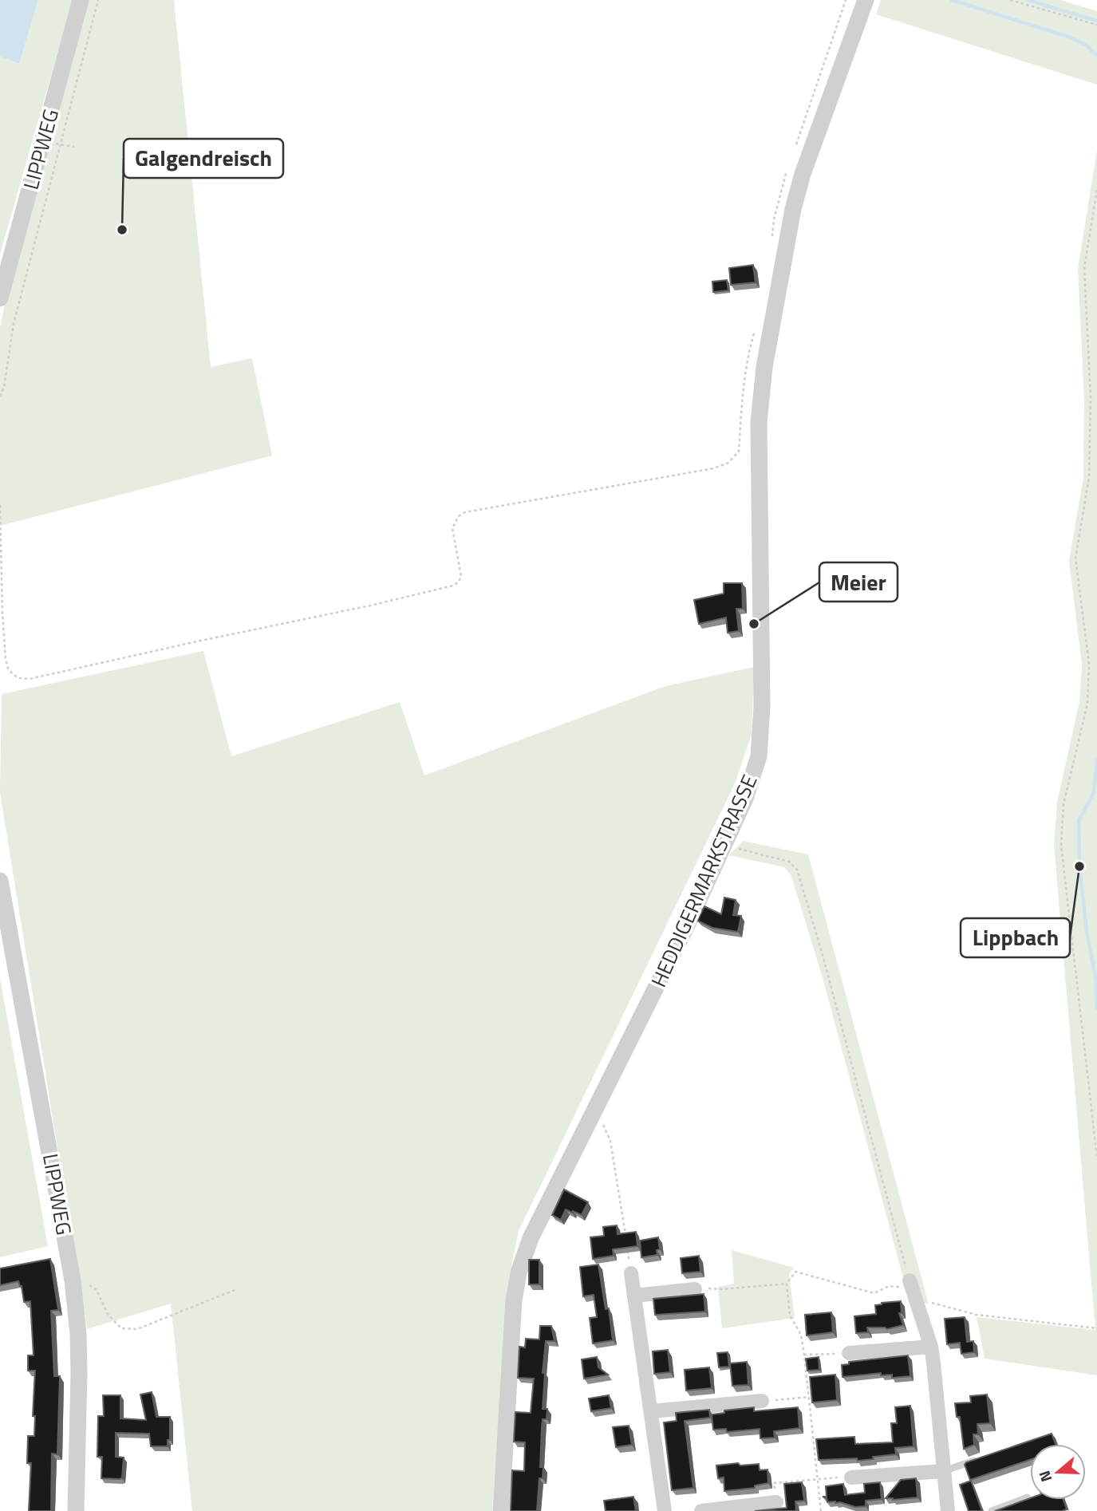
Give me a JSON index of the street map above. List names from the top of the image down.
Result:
{
  "streets": {
    "street": ["LIPPWEG", "HEDDIGERMARKSTRASSE"]
  },
  "places": ["Galgendreisch", "Meier", "Lippbach"],
  "north": "left"
}
